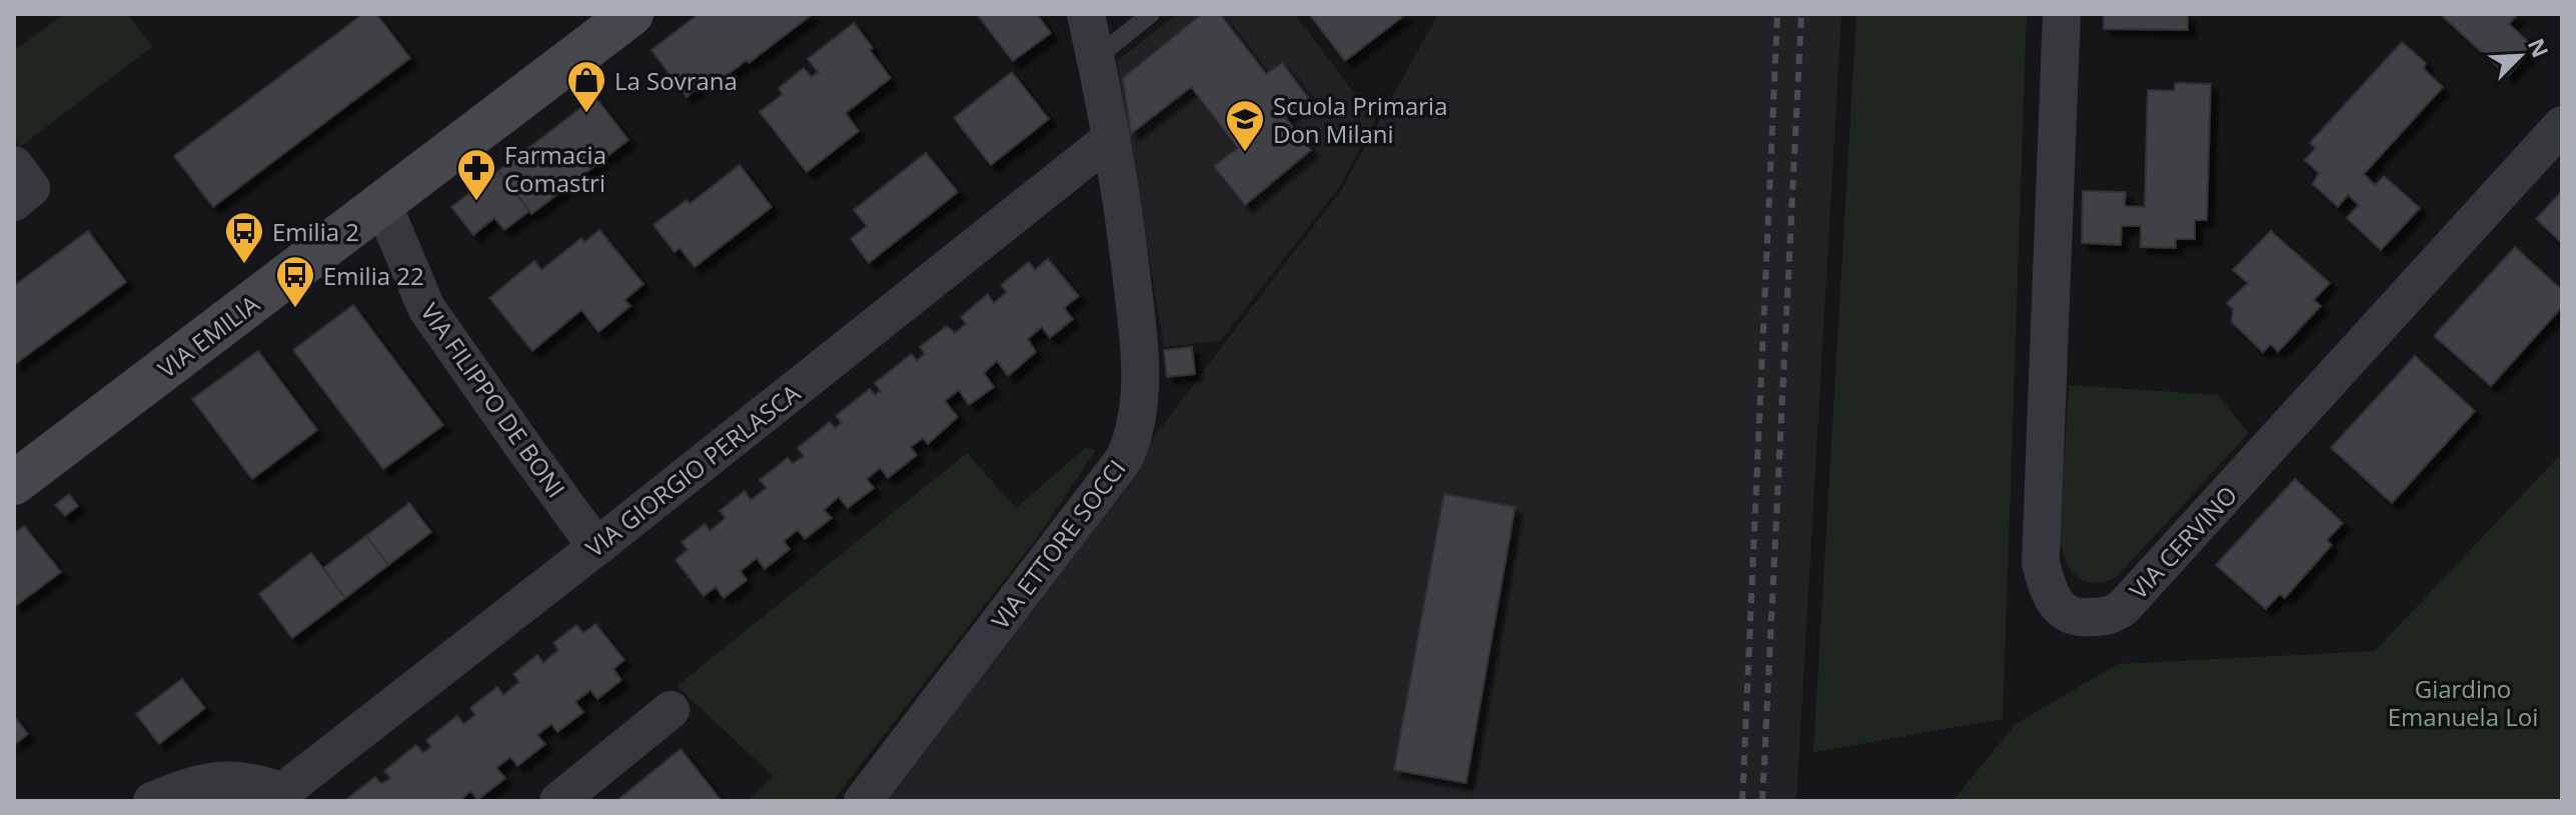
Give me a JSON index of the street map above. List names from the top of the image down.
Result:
{
  "streets": {
    "main road": ["VIA EMILIA"],
    "street": [
      "VIA FILIPPO DE BONI",
      "VIA GIORGIO PERLASCA",
      "VIA CERVINO",
      "VIA ETTORE SOCCI"
    ]
  },
  "crossings": [
    ["VIA EMILIA", "VIA FILIPPO DE BONI"],
    ["VIA FILIPPO DE BONI", "VIA GIORGIO PERLASCA"],
    ["VIA GIORGIO PERLASCA", "VIA ETTORE SOCCI"]
  ],
  "parks": ["Giardino Emanuela Loi"],
  "places": {
    "shop": ["La Sovrana"],
    "school or university": ["Scuola Primaria Don Milani"],
    "pharmacy": ["Farmacia Comastri"],
    "bus stop": ["Emilia 2", "Emilia 22"]
  },
  "north": "top right"
}
